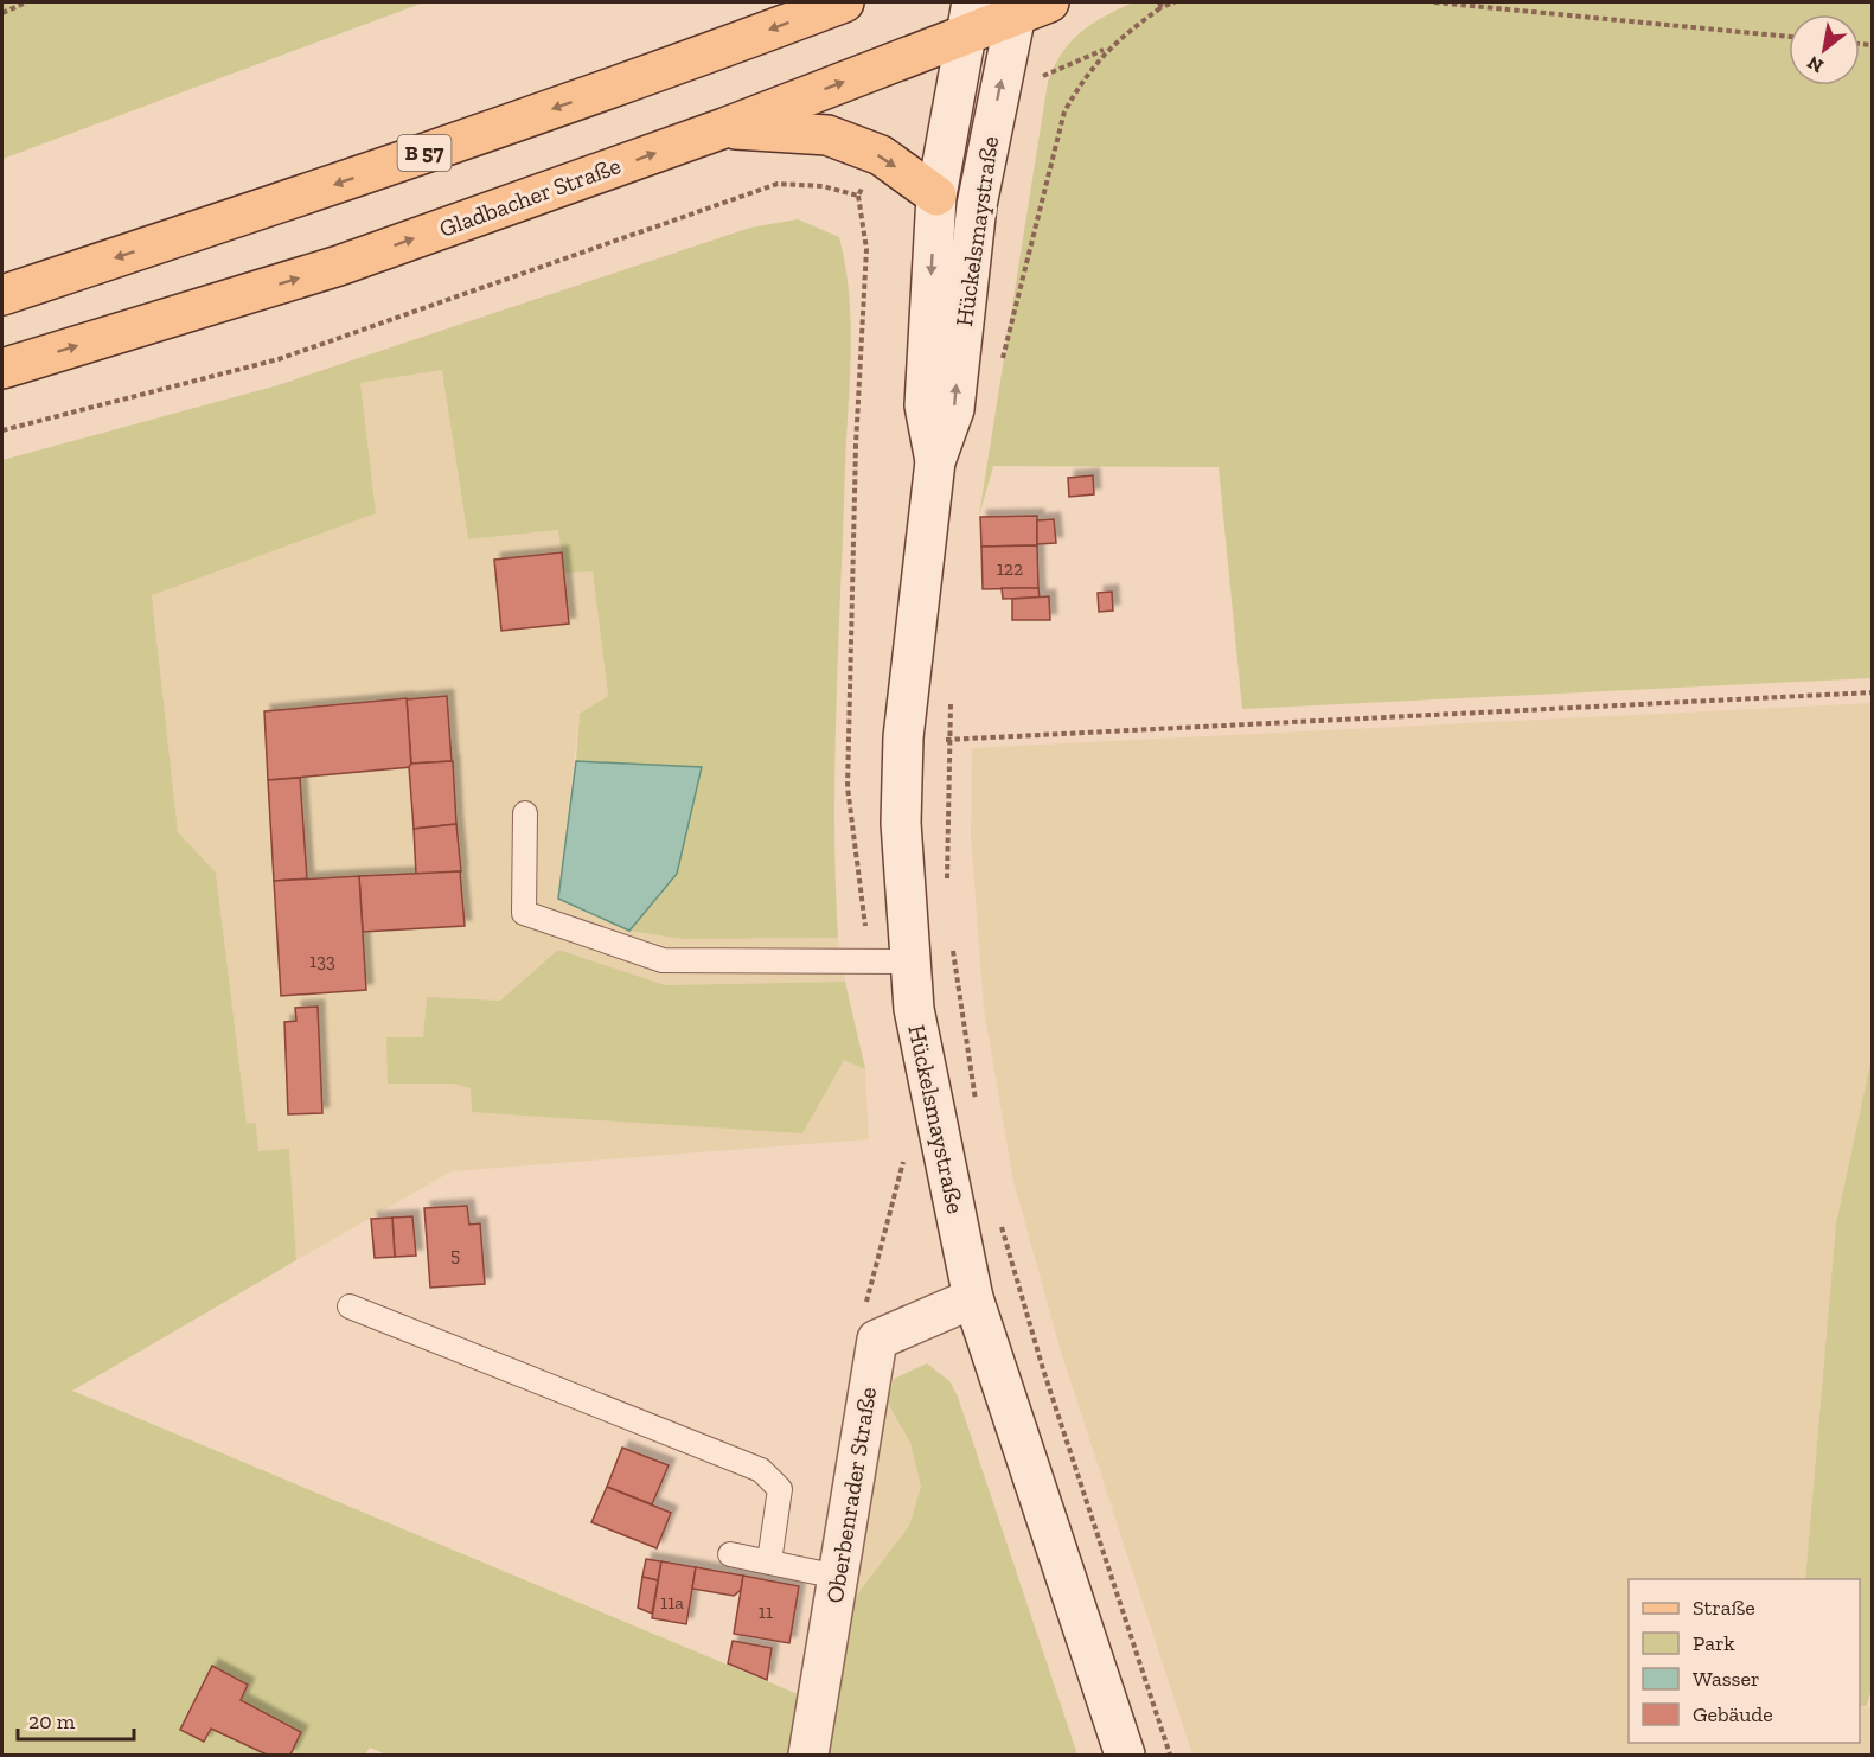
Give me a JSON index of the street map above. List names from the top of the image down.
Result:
{
  "streets": {
    "main road": [
      "B 57",
      "Gladbacher Straße",
      "Hückelsmaystraße",
      "Oberbenrader Straße"
    ]
  },
  "crossings": [
    ["Gladbacher Straße", "Hückelsmaystraße"],
    ["Hückelsmaystraße", "Oberbenrader Straße"]
  ],
  "house_numbers": [
    "122",
    "133",
    "5",
    "11a",
    "11"
  ],
  "legend": [
    "Straße",
    "Park",
    "Wasser",
    "Gebäude"
  ],
  "scale_bar": "20 m",
  "north": "bottom left"
}
